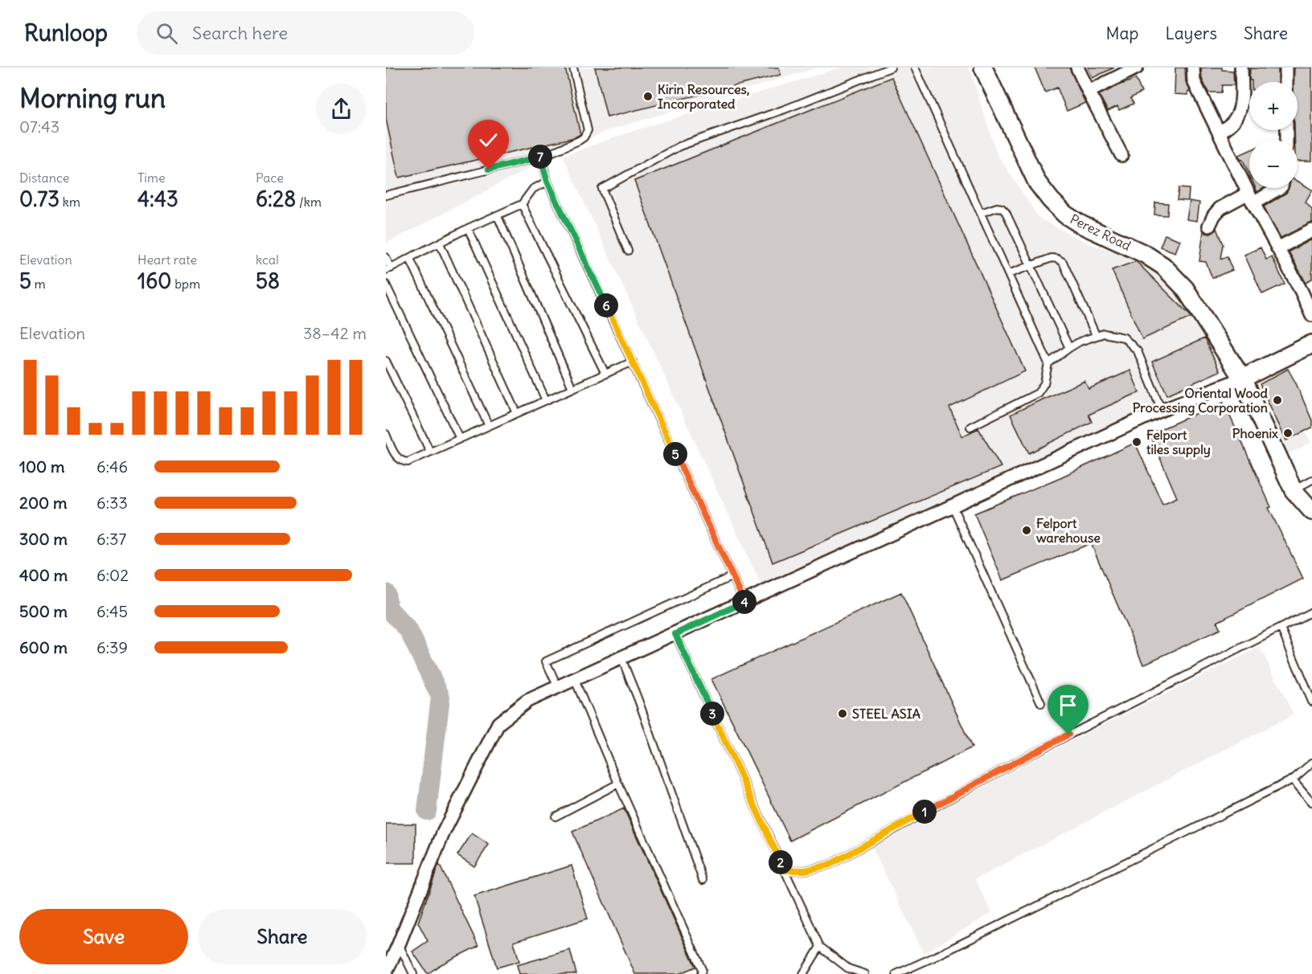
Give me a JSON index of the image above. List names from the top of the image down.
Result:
{
  "streets": {
    "street": ["Perez Road"]
  },
  "places": [
    "Kirin Resources, Incorporated",
    "Oriental Wood Processing Corporation",
    "Phoenix",
    "Felport tiles supply",
    "Felport warehouse",
    "STEEL ASIA"
  ],
  "page": {
    "header": "Runloop",
    "search": "Search here",
    "nav": ["Map", "Layers", "Share"],
    "heading": ["Morning run", "07:43"],
    "map_buttons": ["+", "−"],
    "pins": [
      "7",
      "6",
      "5",
      "4",
      "3",
      "1",
      "2"
    ],
    "stats": [
      ["Distance", "0.73 km"],
      ["Time", "4:43"],
      ["Pace", "6:28 /km"],
      ["Elevation", "5 m"],
      ["Heart rate", "160 bpm"],
      ["kcal", "58"]
    ],
    "chart": ["Elevation", "38–42 m"],
    "list": [
      {
        "name": "100 m",
        "note": "6:46"
      },
      {
        "name": "200 m",
        "note": "6:33"
      },
      {
        "name": "300 m",
        "note": "6:37"
      },
      {
        "name": "400 m",
        "note": "6:02"
      },
      {
        "name": "500 m",
        "note": "6:45"
      },
      {
        "name": "600 m",
        "note": "6:39"
      }
    ],
    "buttons": ["Save", "Share"]
  }
}
